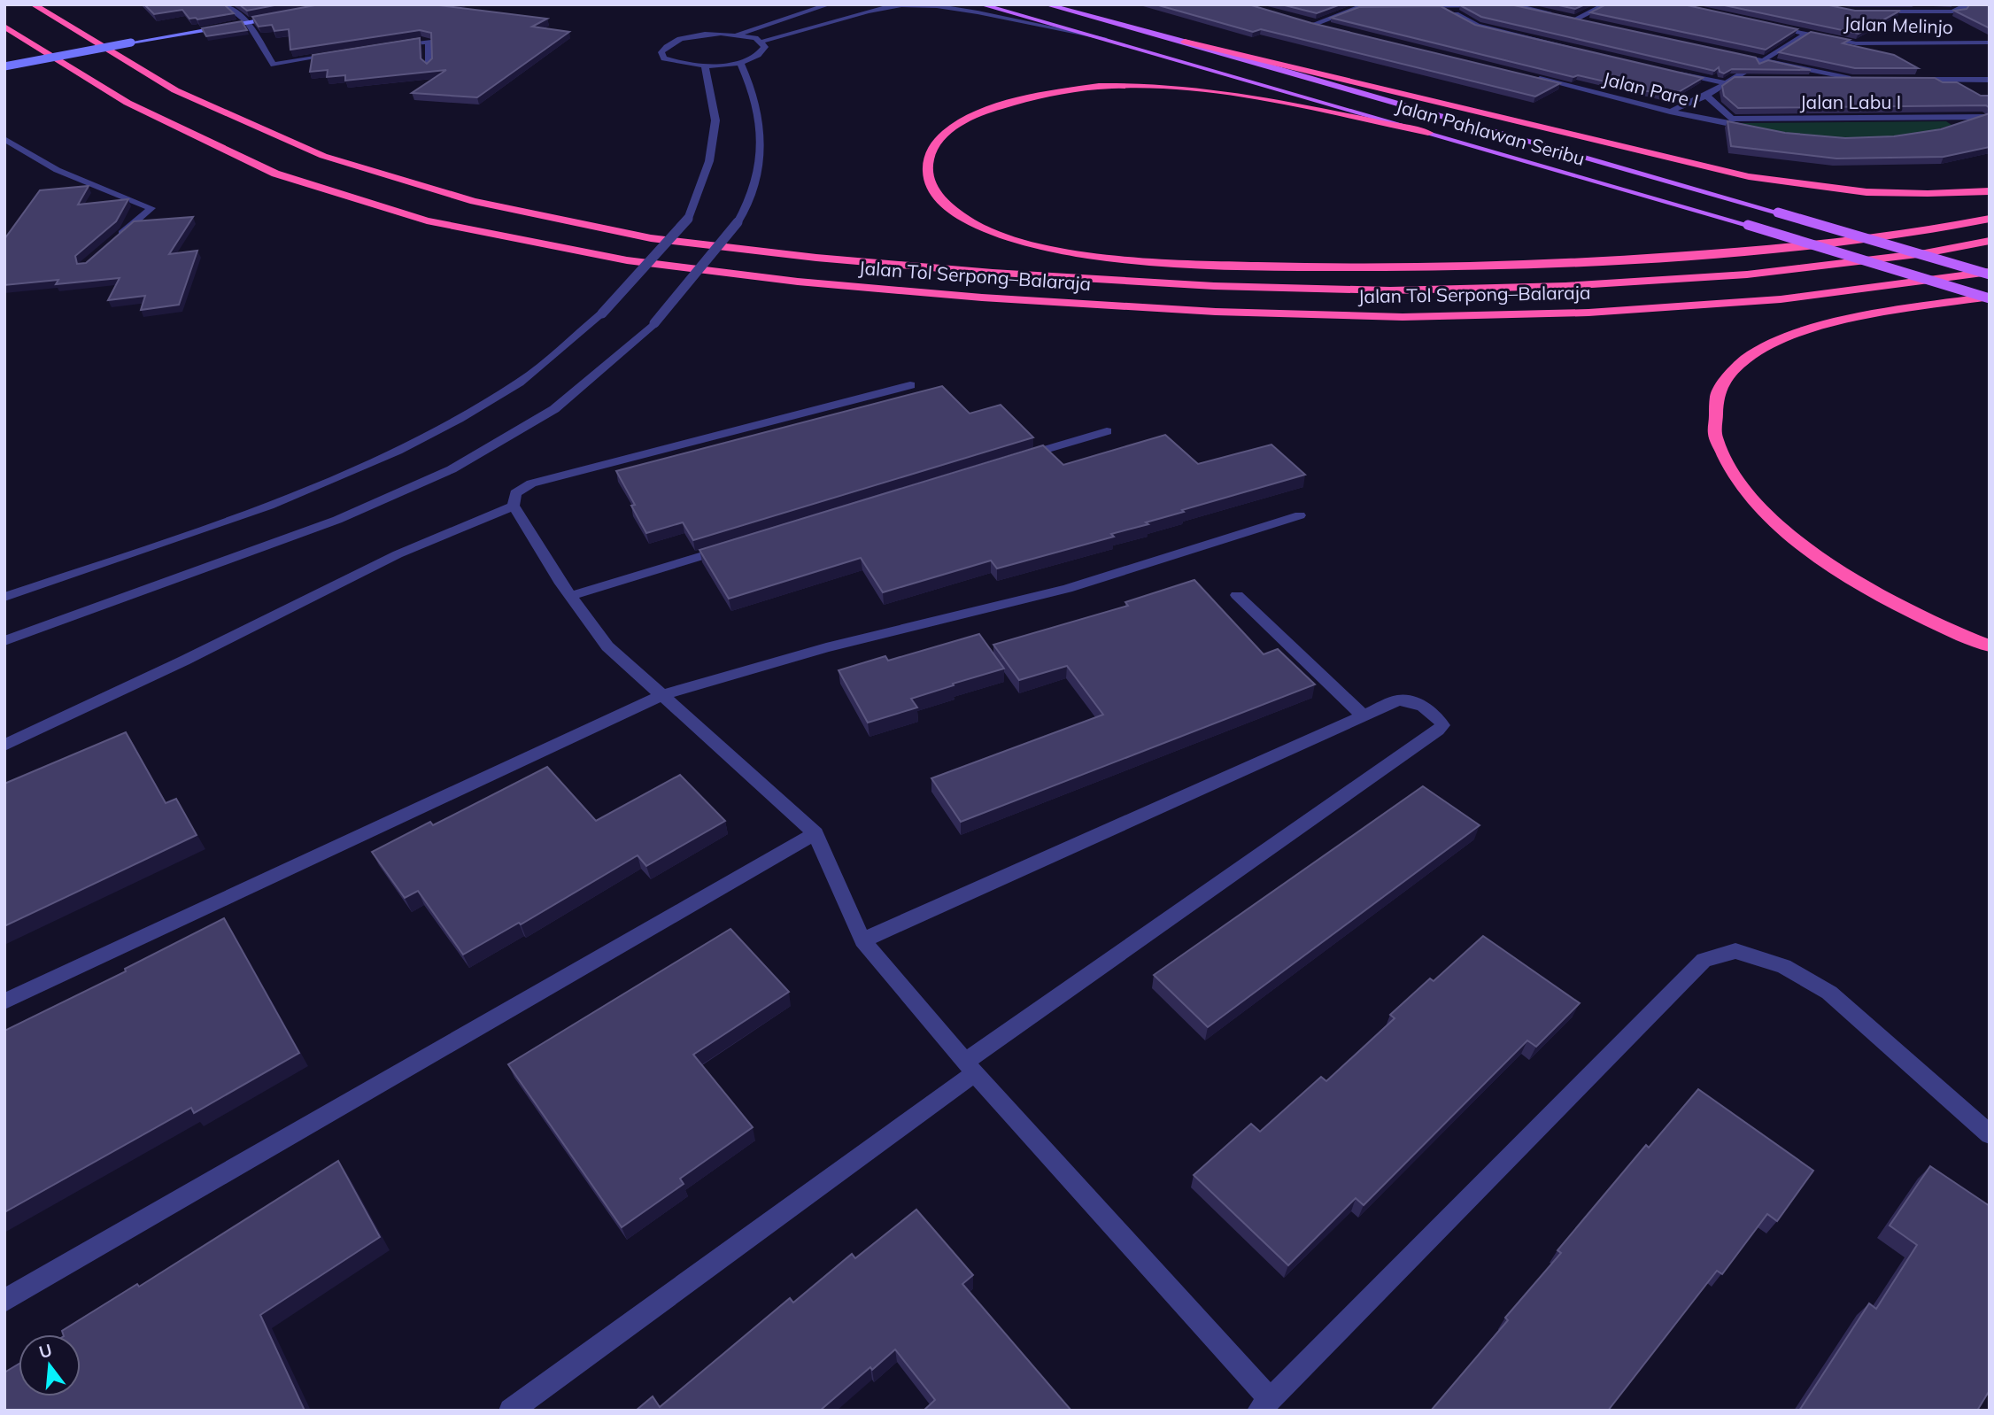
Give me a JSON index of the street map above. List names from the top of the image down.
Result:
{
  "streets": {
    "highway": ["Jalan Tol Serpong–Balaraja"],
    "main road": ["Jalan Pahlawan Seribu"],
    "street": ["Jalan Melinjo", "Jalan Pare I", "Jalan Labu I"]
  },
  "crossings": [
    ["Jalan Pare I", "Jalan Labu I"],
    ["Jalan Pahlawan Seribu", "Jalan Tol Serpong–Balaraja"]
  ],
  "north": "top"
}
